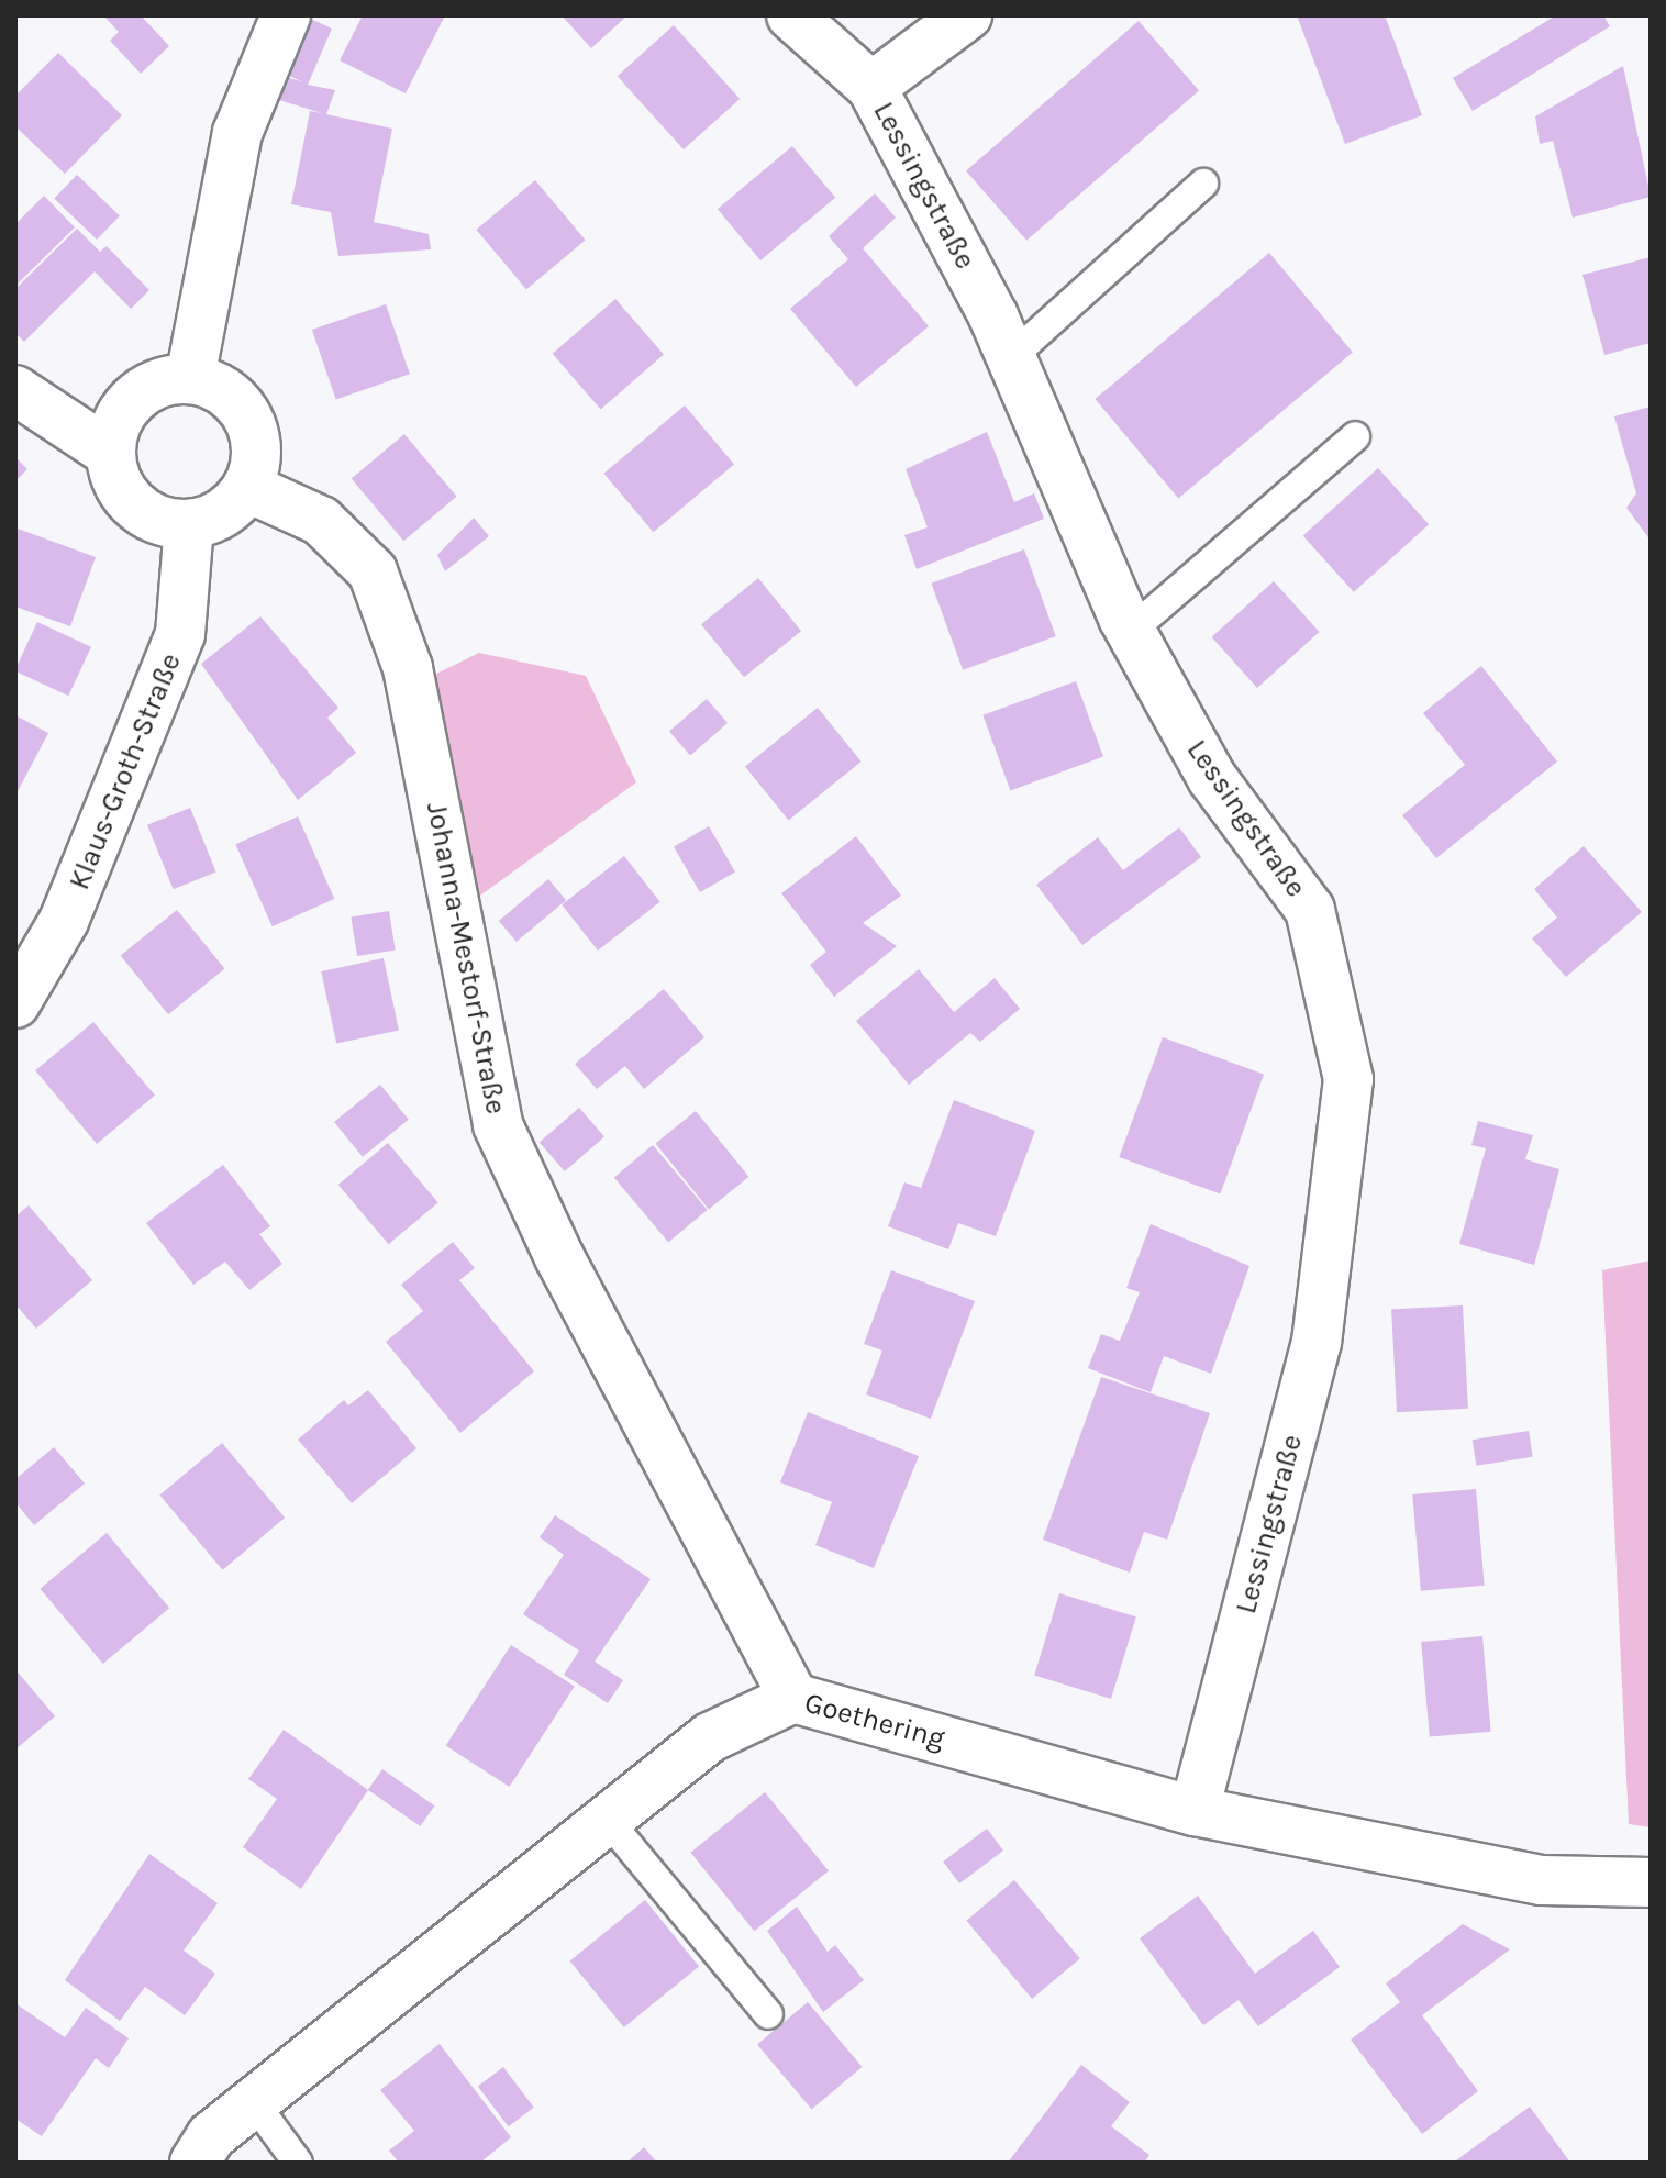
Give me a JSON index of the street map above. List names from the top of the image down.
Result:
{
  "streets": {
    "street": [
      "Lessingstraße",
      "Klaus-Groth-Straße",
      "Johanna-Mestorf-Straße",
      "Goethering"
    ]
  },
  "crossings": [
    ["Lessingstraße", "Goethering"],
    ["Klaus-Groth-Straße", "Johanna-Mestorf-Straße"],
    ["Johanna-Mestorf-Straße", "Goethering"]
  ]
}
